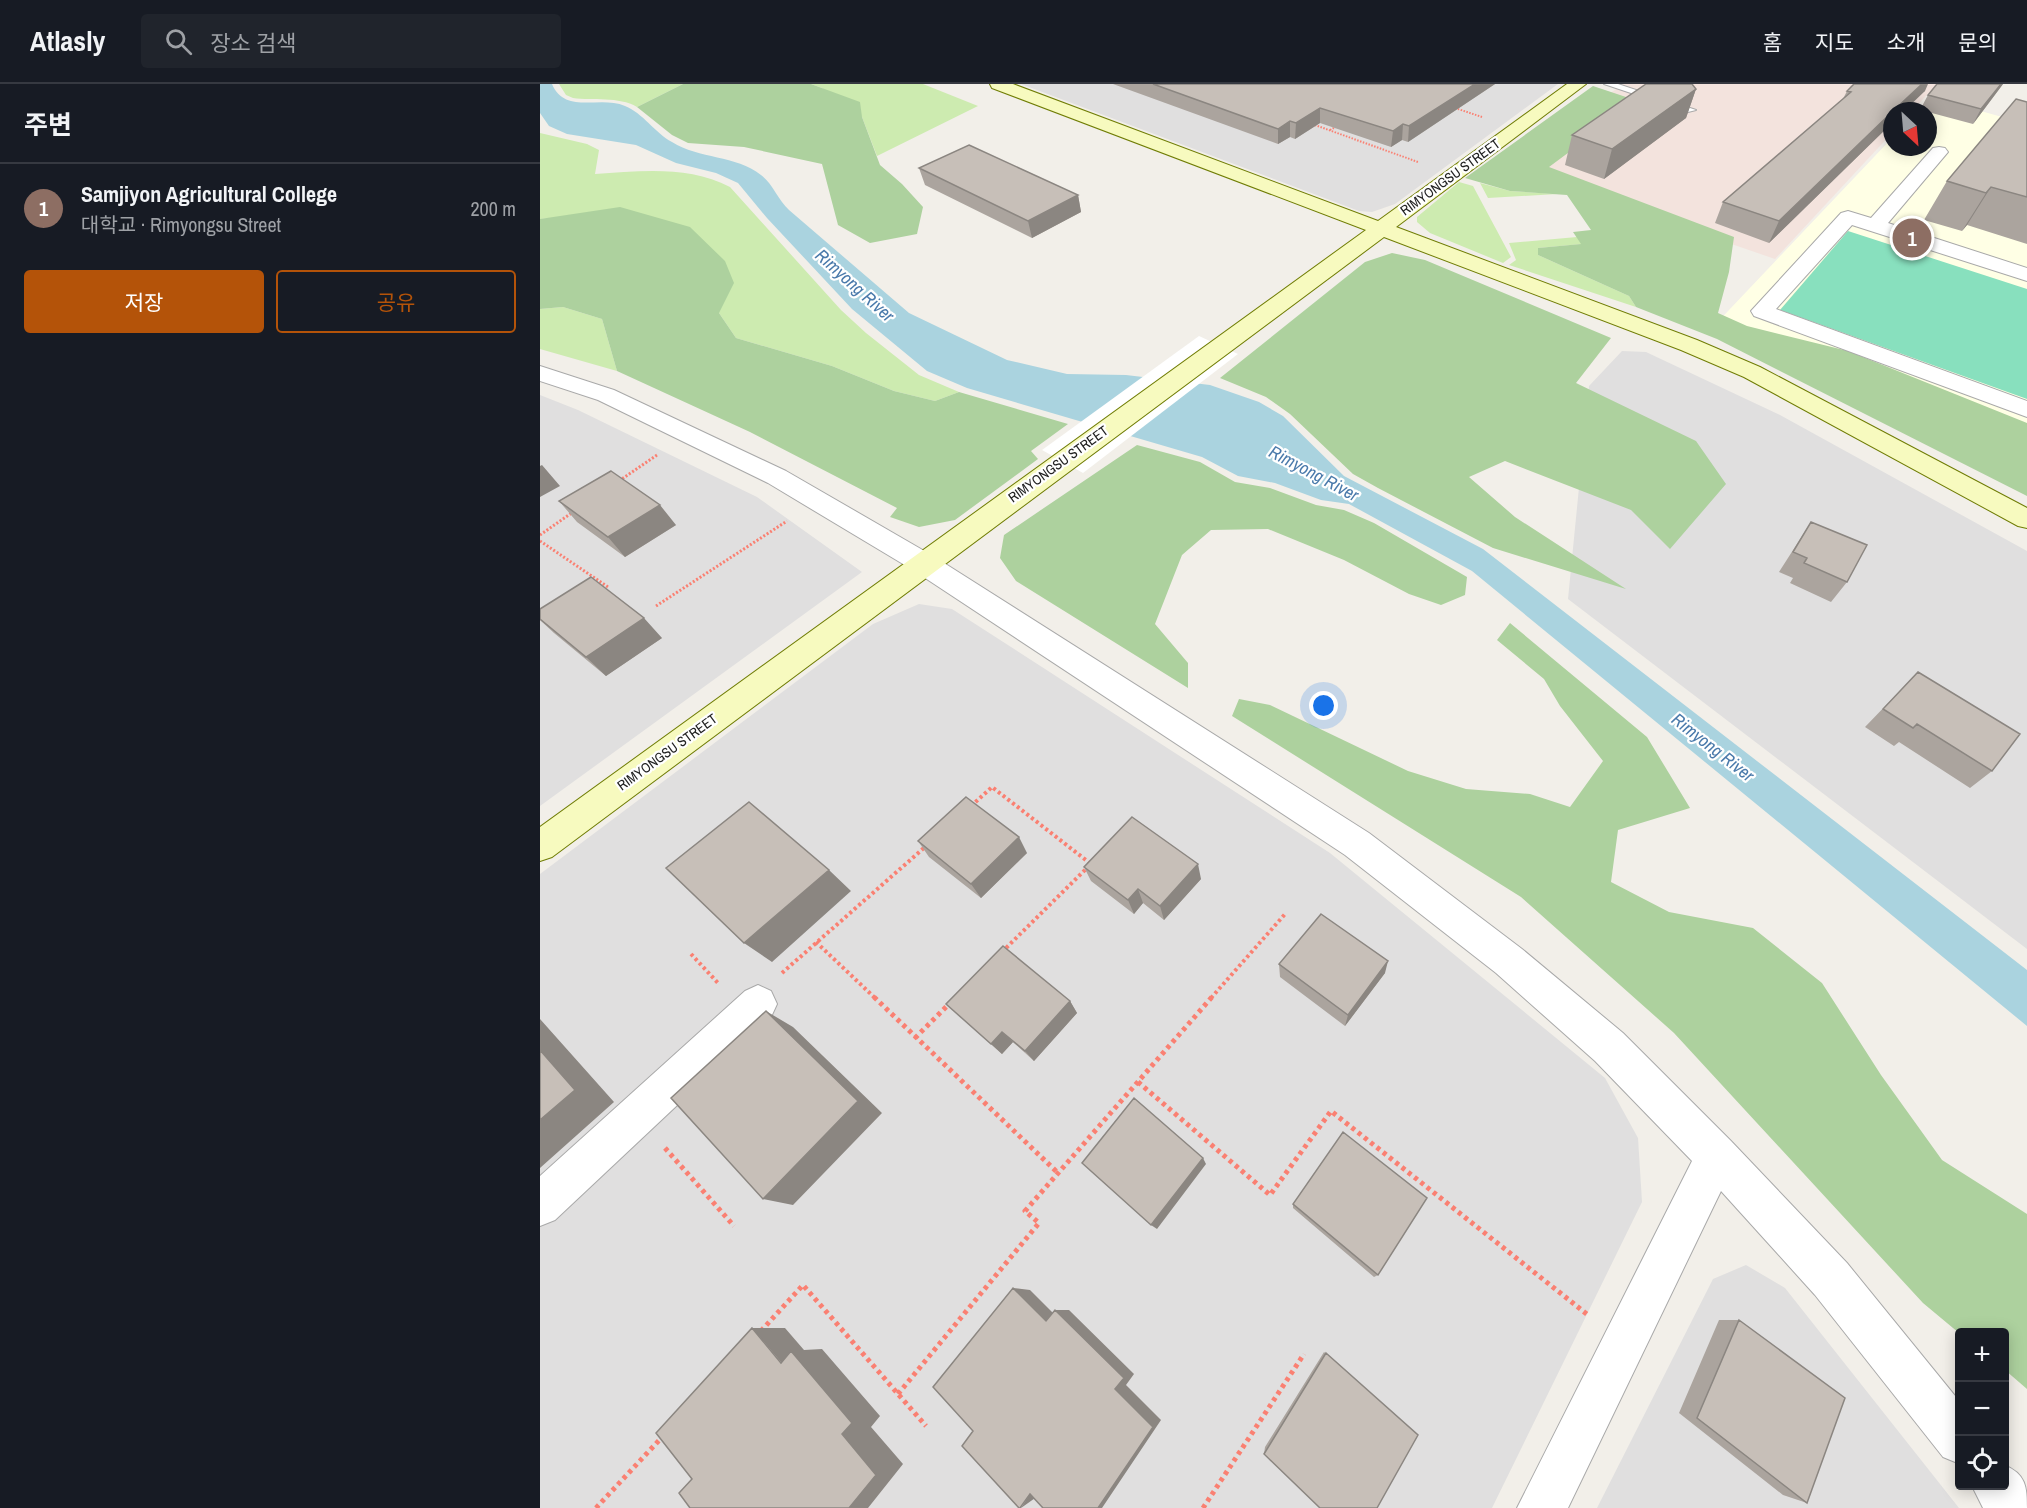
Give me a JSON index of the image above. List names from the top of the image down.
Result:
{
  "streets": {
    "street": ["RIMYONGSU STREET"]
  },
  "water": ["Rimyong River"],
  "north": "bottom right",
  "page": {
    "header": "Atlasly",
    "search": "장소 검색",
    "nav": [
      "홈",
      "지도",
      "소개",
      "문의"
    ],
    "heading": "주변",
    "list": [
      {
        "mark": "1",
        "name": "Samjiyon Agricultural College",
        "note": "대학교 · Rimyongsu Street",
        "value": "200 m"
      }
    ],
    "pins": "1",
    "buttons": ["저장", "공유"],
    "map_buttons": ["+", "−"]
  }
}
